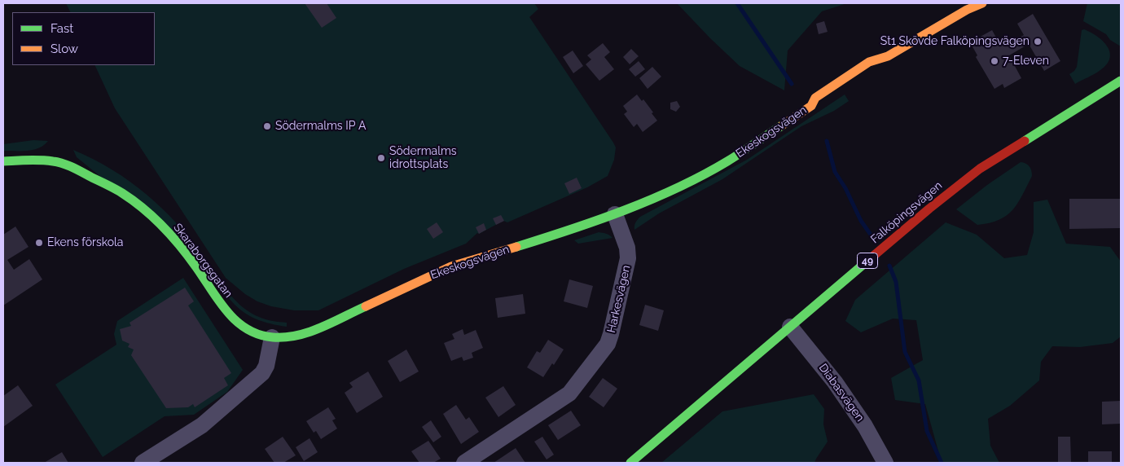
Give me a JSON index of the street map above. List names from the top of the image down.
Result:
{
  "streets": {
    "street": [
      "Ekeskogsvägen",
      "Falköpingsvägen",
      "Skaraborgsgatan",
      "49",
      "Harkesvägen",
      "Diabasvägen"
    ]
  },
  "crossings": [
    ["Ekeskogsvägen", "Skaraborgsgatan"],
    ["Ekeskogsvägen", "Harkesvägen"],
    ["Falköpingsvägen", "Diabasvägen"]
  ],
  "places": [
    "St1 Skövde Falköpingsvägen",
    "7-Eleven",
    "Södermalms IP A",
    "Södermalms idrottsplats",
    "Ekens förskola"
  ],
  "legend": ["Fast", "Slow"]
}
